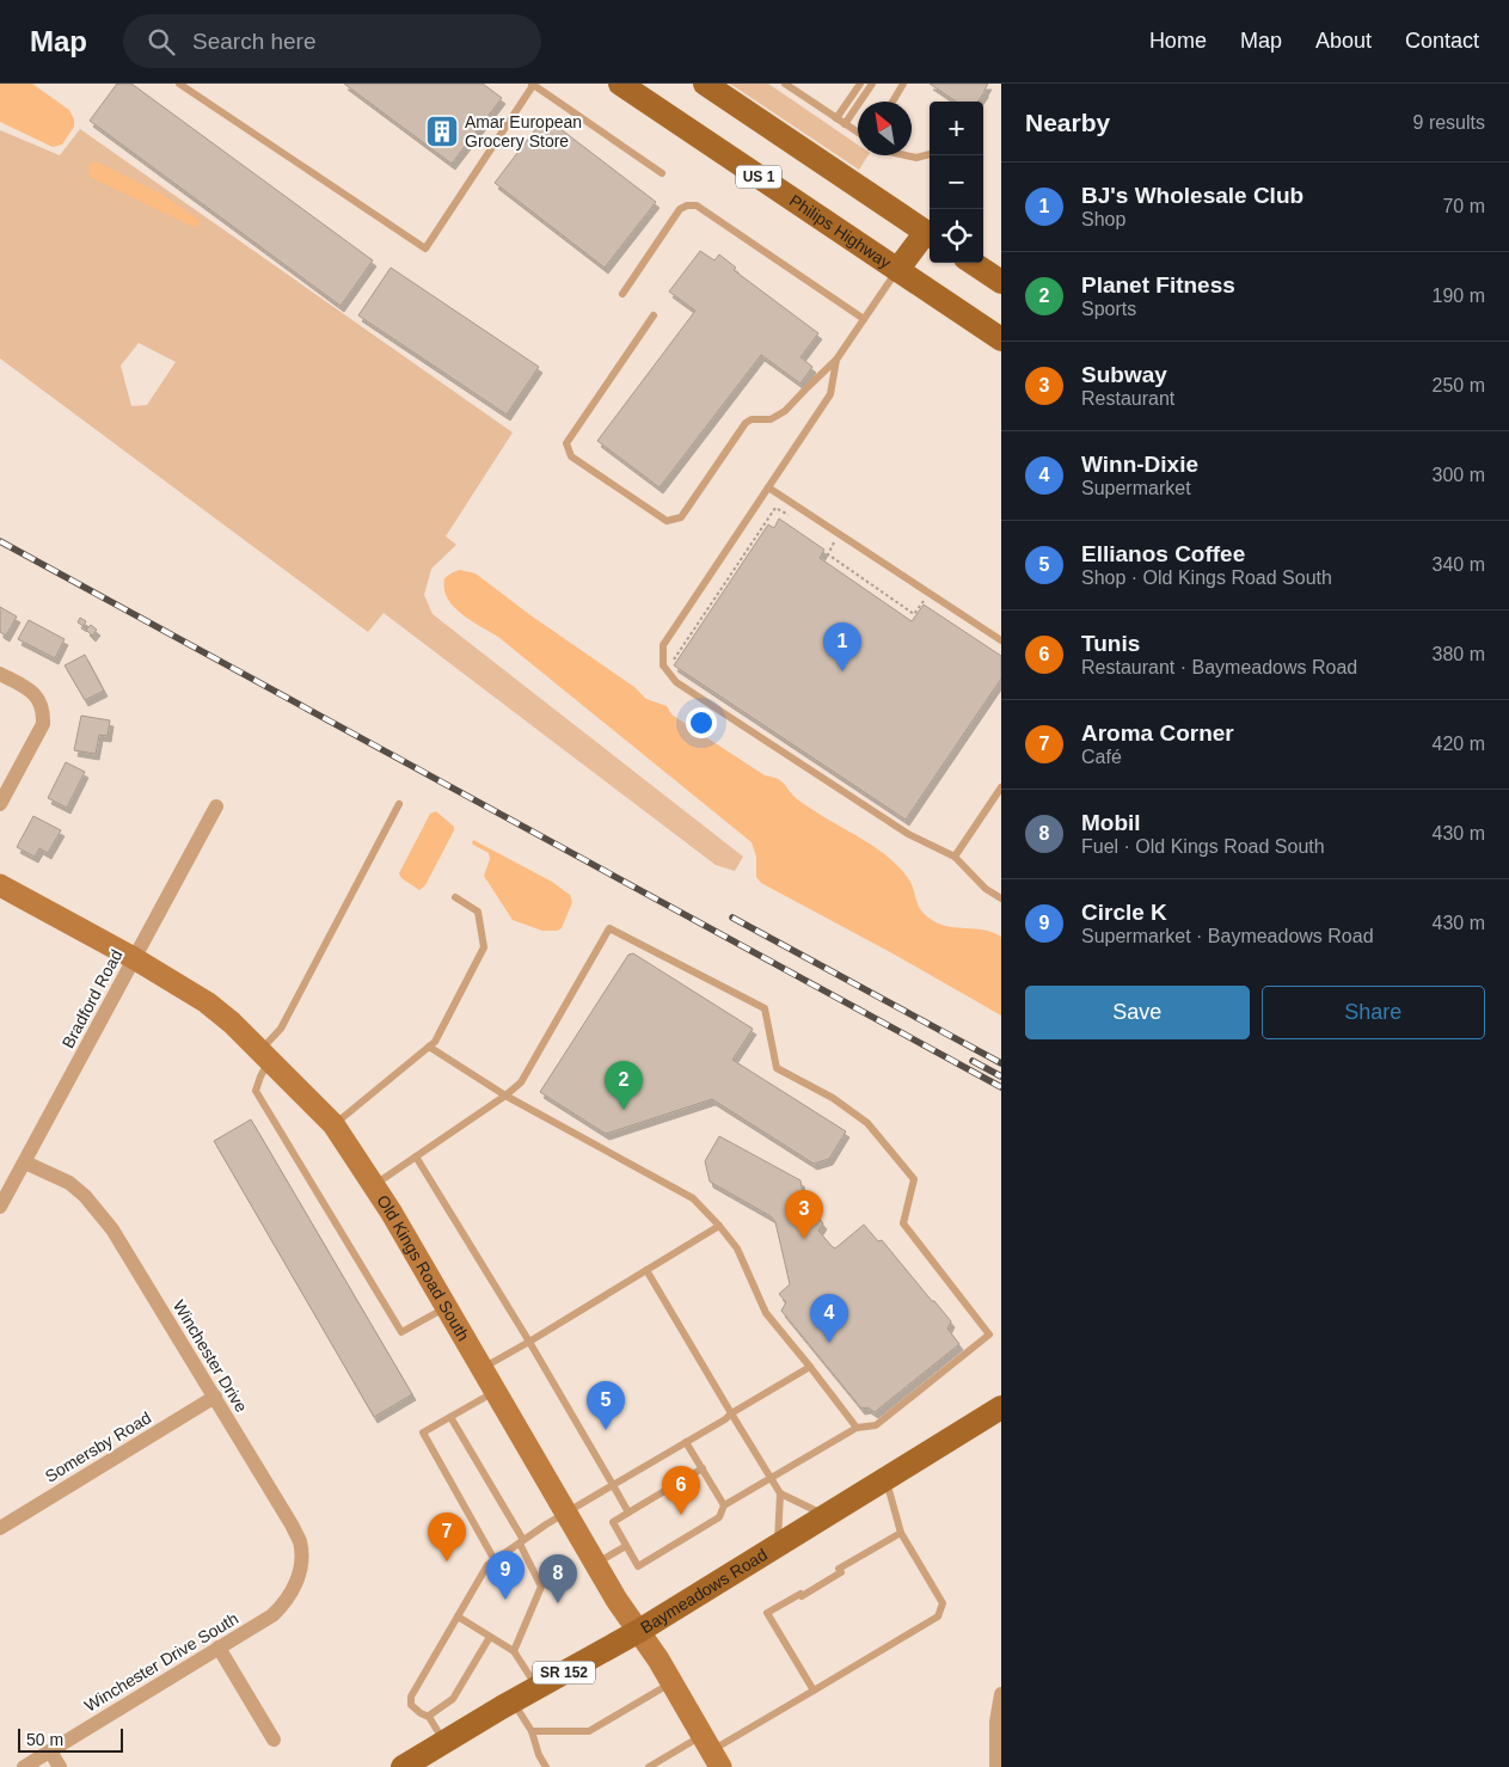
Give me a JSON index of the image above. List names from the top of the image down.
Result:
{
  "streets": {
    "main road": [
      "US 1",
      "Philips Highway",
      "Baymeadows Road",
      "SR 152"
    ],
    "street": [
      "Bradford Road",
      "Old Kings Road South",
      "Winchester Drive",
      "Somersby Road",
      "Winchester Drive South"
    ]
  },
  "crossings": [
    ["Bradford Road", "Old Kings Road South"],
    ["Bradford Road", "Winchester Drive"],
    ["Old Kings Road South", "Baymeadows Road"],
    ["Winchester Drive", "Somersby Road"],
    ["Winchester Drive", "Winchester Drive South"]
  ],
  "places": {
    "building": ["Amar European Grocery Store"]
  },
  "scale_bar": "50 m",
  "north": "top left",
  "page": {
    "header": "Map",
    "search": "Search here",
    "nav": [
      "Home",
      "Map",
      "About",
      "Contact"
    ],
    "heading": ["Nearby", "9 results"],
    "map_buttons": ["+", "−"],
    "list": [
      {
        "mark": "1",
        "name": "BJ's Wholesale Club",
        "note": "Shop",
        "value": "70 m"
      },
      {
        "mark": "2",
        "name": "Planet Fitness",
        "note": "Sports",
        "value": "190 m"
      },
      {
        "mark": "3",
        "name": "Subway",
        "note": "Restaurant",
        "value": "250 m"
      },
      {
        "mark": "4",
        "name": "Winn-Dixie",
        "note": "Supermarket",
        "value": "300 m"
      },
      {
        "mark": "5",
        "name": "Ellianos Coffee",
        "note": "Shop · Old Kings Road South",
        "value": "340 m"
      },
      {
        "mark": "6",
        "name": "Tunis",
        "note": "Restaurant · Baymeadows Road",
        "value": "380 m"
      },
      {
        "mark": "7",
        "name": "Aroma Corner",
        "note": "Café",
        "value": "420 m"
      },
      {
        "mark": "8",
        "name": "Mobil",
        "note": "Fuel · Old Kings Road South",
        "value": "430 m"
      },
      {
        "mark": "9",
        "name": "Circle K",
        "note": "Supermarket · Baymeadows Road",
        "value": "430 m"
      }
    ],
    "pins": [
      "1",
      "2",
      "3",
      "4",
      "5",
      "6",
      "7",
      "9",
      "8"
    ],
    "buttons": ["Save", "Share"],
    "scale": "50 m"
  }
}
